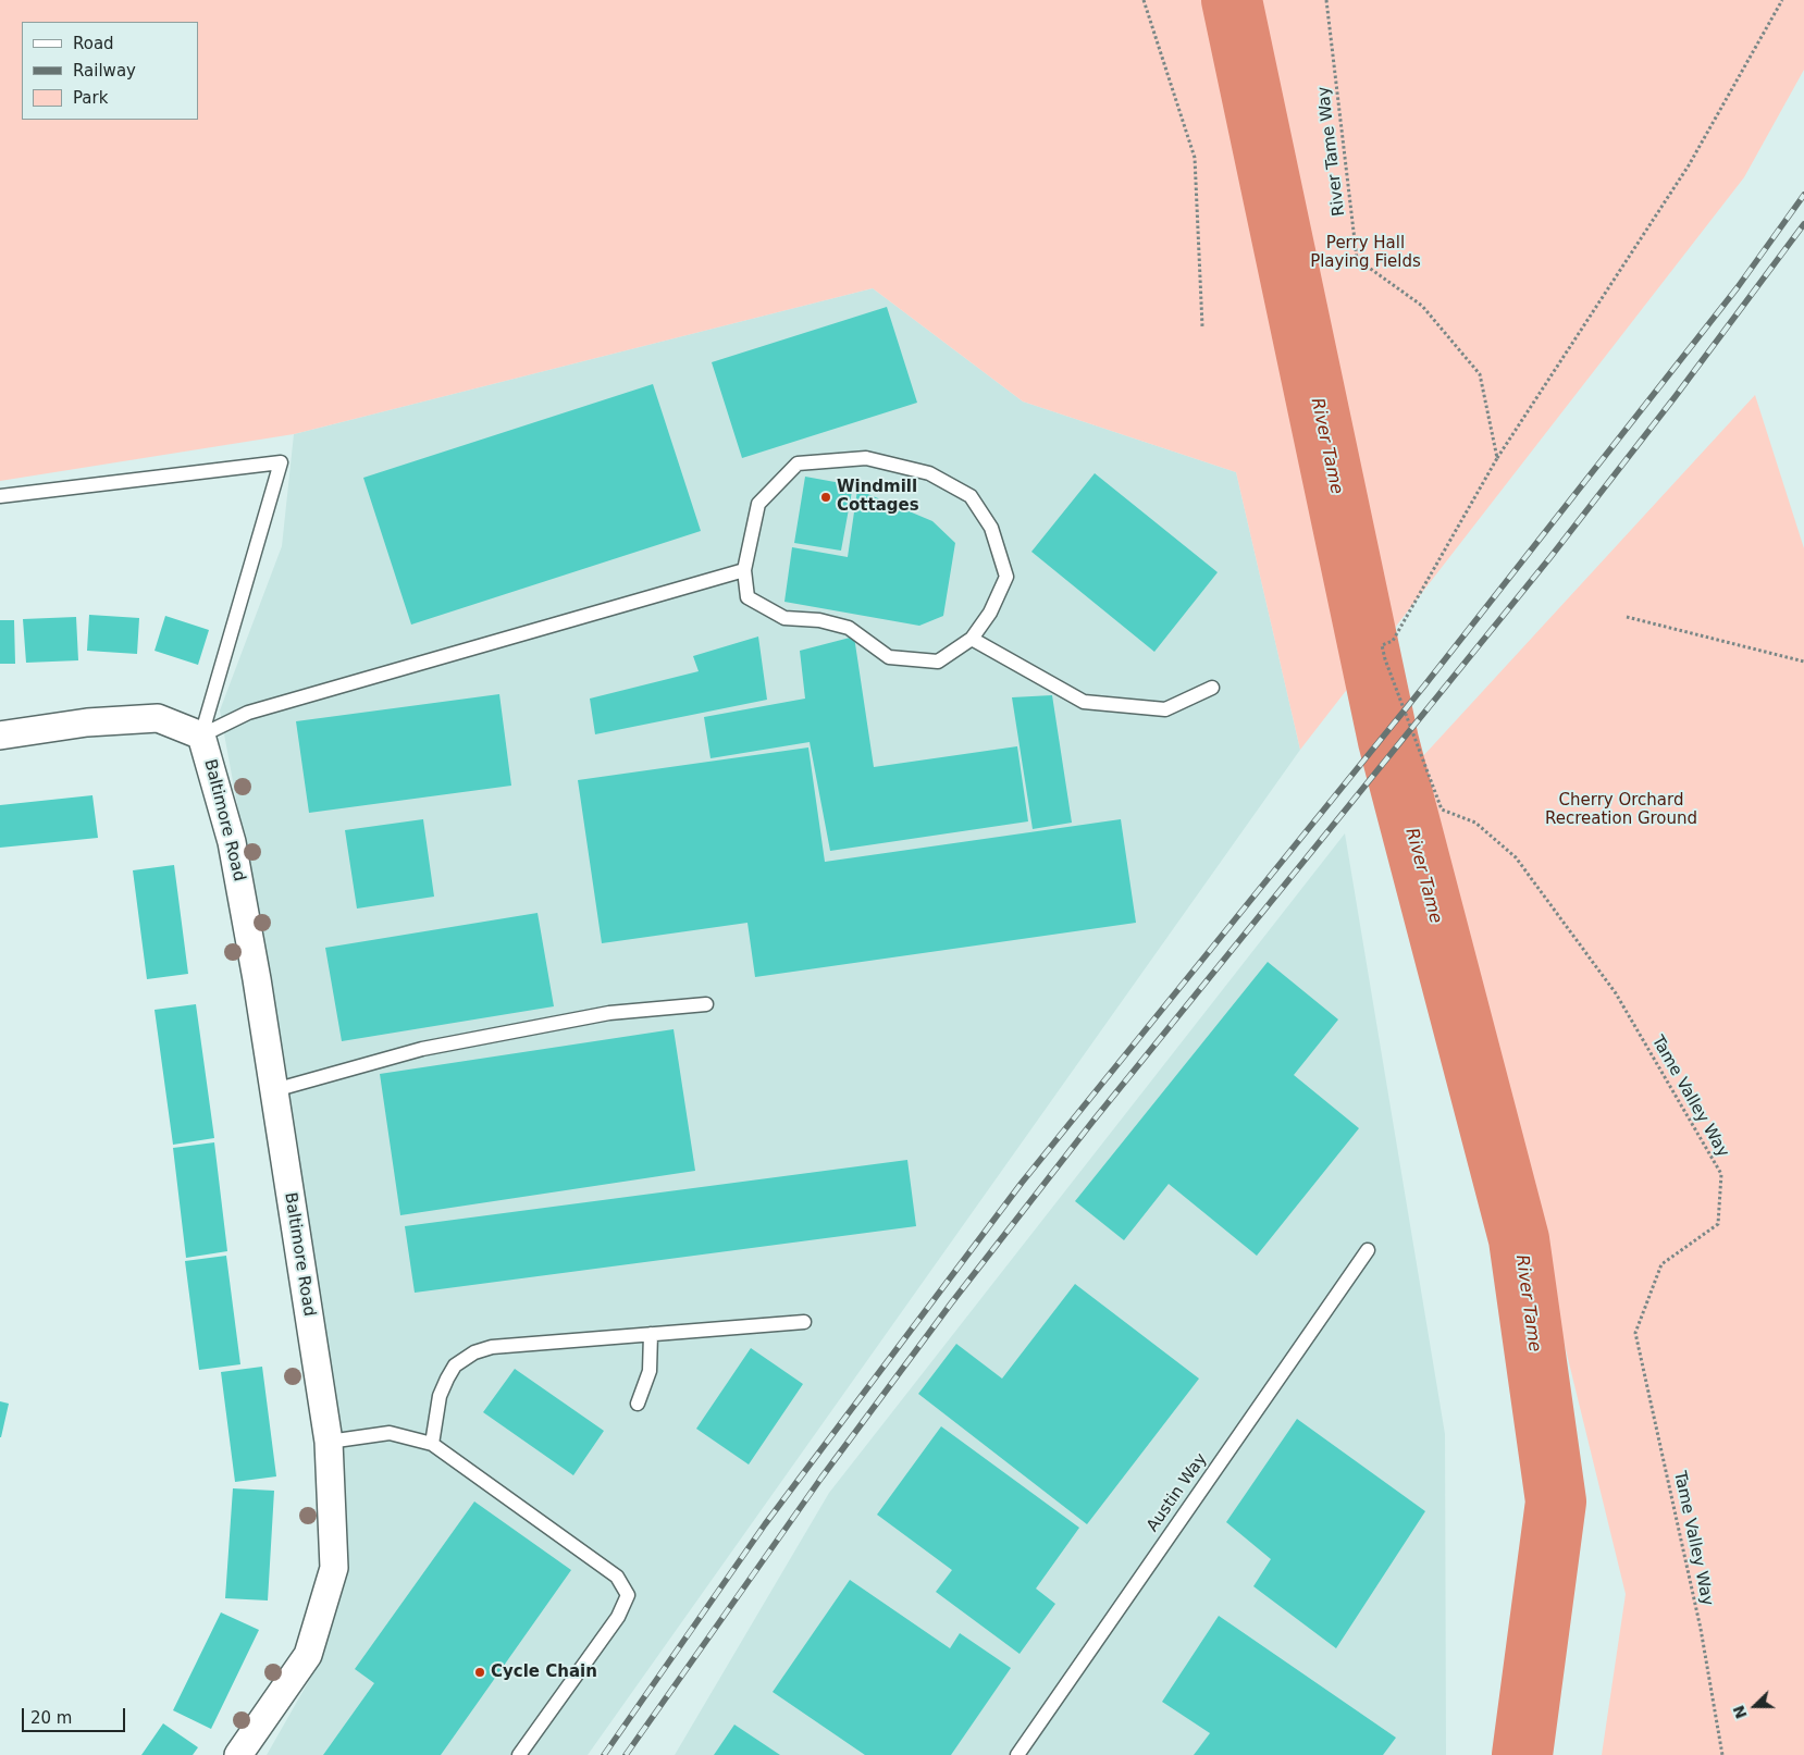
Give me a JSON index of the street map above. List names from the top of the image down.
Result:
{
  "streets": {
    "street": ["Baltimore Road"],
    "lane": ["Austin Way"],
    "path": ["River Tame Way", "Tame Valley Way"]
  },
  "crossings": [
    ["River Tame Way", "Tame Valley Way"]
  ],
  "water": ["River Tame"],
  "parks": ["Perry Hall Playing Fields", "Cherry Orchard Recreation Ground"],
  "places": ["Windmill Cottages", "Cycle Chain"],
  "legend": ["Road", "Railway", "Park"],
  "scale_bar": "20 m",
  "north": "left"
}
